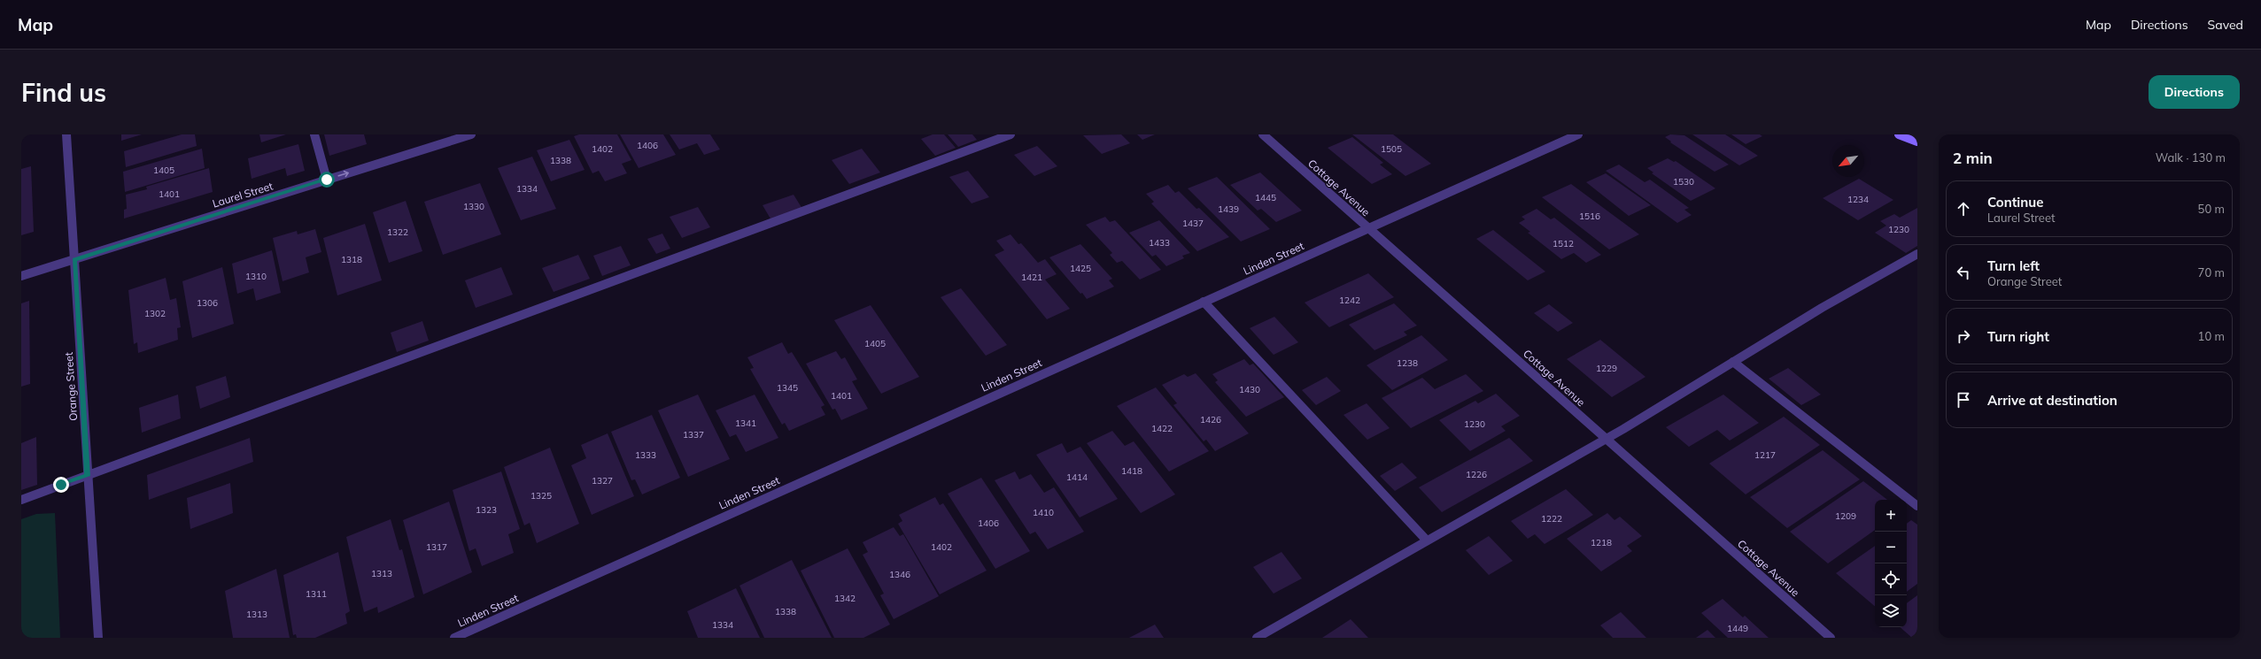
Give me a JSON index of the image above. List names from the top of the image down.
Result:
{
  "streets": {
    "street": [
      "Cottage Avenue",
      "Laurel Street",
      "Linden Street",
      "Orange Street"
    ]
  },
  "crossings": [
    ["Cottage Avenue", "Linden Street"],
    ["Laurel Street", "Orange Street"]
  ],
  "house_numbers": [
    "1406",
    "1402",
    "1505",
    "1338",
    "1405",
    "1530",
    "1334",
    "1401",
    "1445",
    "1234",
    "1330",
    "1439",
    "1516",
    "1437",
    "1230",
    "1322",
    "1433",
    "1512",
    "1318",
    "1425",
    "1310",
    "1421",
    "1242",
    "1306",
    "1302",
    "1405",
    "1238",
    "1229",
    "1345",
    "1430",
    "1401",
    "1426",
    "1341",
    "1230",
    "1422",
    "1337",
    "1333",
    "1217",
    "1418",
    "1226",
    "1414",
    "1327",
    "1325",
    "1323",
    "1410",
    "1209",
    "1222",
    "1406",
    "1218",
    "1317",
    "1402",
    "1313",
    "1346",
    "1311",
    "1342",
    "1338",
    "1313",
    "1334",
    "1449"
  ],
  "north": "bottom left",
  "page": {
    "header": "Map",
    "nav": ["Map", "Directions", "Saved"],
    "buttons": "Directions",
    "title": "Find us",
    "heading": ["2 min", "Walk · 130 m"],
    "list": [
      ["Continue", "Laurel Street", "50 m"],
      ["Turn left", "Orange Street", "70 m"],
      ["Turn right", "10 m"],
      "Arrive at destination"
    ],
    "map_buttons": ["+", "−"]
  }
}
